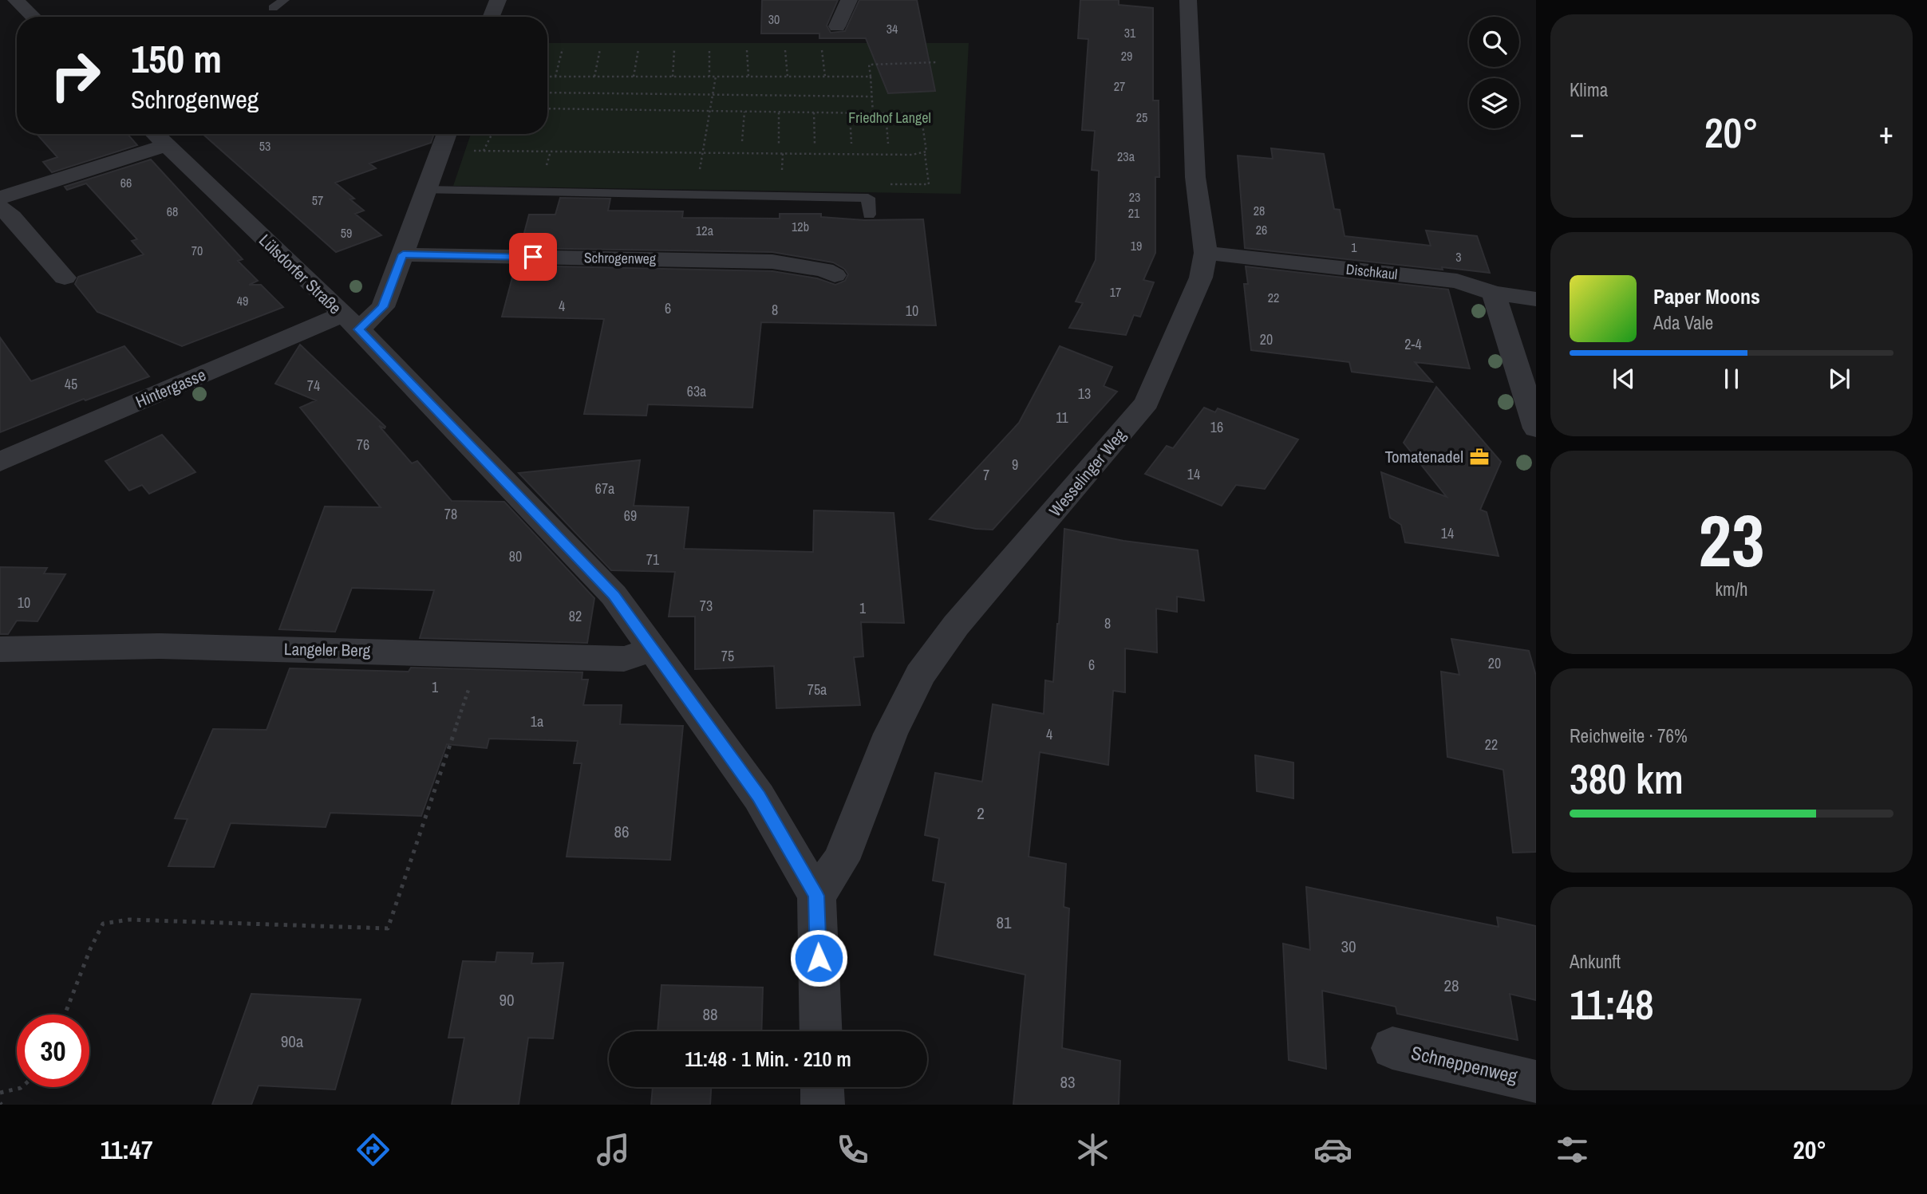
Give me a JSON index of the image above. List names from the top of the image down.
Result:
{
  "streets": {
    "street": [
      "Schrogenweg",
      "Dischkaul",
      "Lülsdorfer Straße",
      "Hintergasse",
      "Wesselinger Weg",
      "Langeler Berg",
      "Schneppenweg"
    ]
  },
  "crossings": [
    ["Dischkaul", "Wesselinger Weg"],
    ["Lülsdorfer Straße", "Hintergasse"],
    ["Lülsdorfer Straße", "Wesselinger Weg"],
    ["Lülsdorfer Straße", "Langeler Berg"]
  ],
  "parks": ["Friedhof Langel"],
  "places": {
    "office": ["Tomatenadel"]
  },
  "house_numbers": [
    "30",
    "34",
    "31",
    "29",
    "27",
    "25",
    "53",
    "23a",
    "66",
    "23",
    "57",
    "28",
    "68",
    "21",
    "12b",
    "26",
    "12a",
    "59",
    "19",
    "1",
    "70",
    "3",
    "17",
    "22",
    "49",
    "4",
    "6",
    "8",
    "10",
    "20",
    "2-4",
    "45",
    "74",
    "63a",
    "13",
    "11",
    "16",
    "76",
    "9",
    "14",
    "7",
    "67a",
    "78",
    "69",
    "14",
    "80",
    "71",
    "10",
    "73",
    "1",
    "82",
    "8",
    "75",
    "20",
    "6",
    "1",
    "75a",
    "1a",
    "4",
    "22",
    "2",
    "86",
    "81",
    "30",
    "28",
    "90",
    "88",
    "90a",
    "83"
  ],
  "page": {
    "tile": [
      "Klima",
      ["23", "km/h"],
      ["Reichweite · 76%", "380 km"],
      ["Ankunft", "11:48"]
    ],
    "turn": ["150 m", "Schrogenweg"],
    "heat": ["−", "20°", "+"],
    "song": ["Paper Moons", "Ada Vale"],
    "limit": "30",
    "trip": "11:48 · 1 Min. · 210 m",
    "tabs": ["11:47", "20°"]
  }
}
